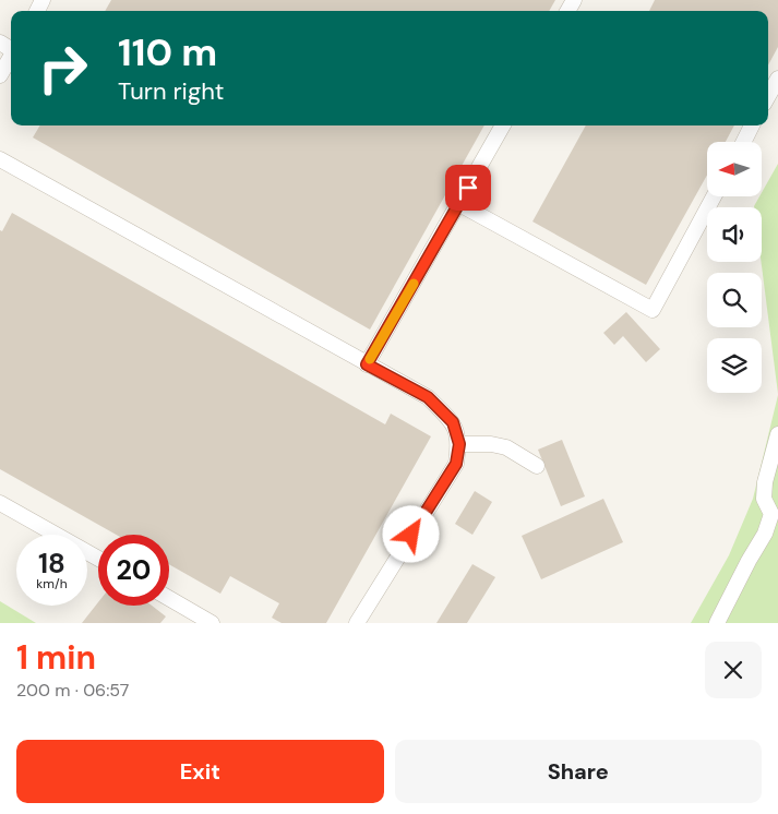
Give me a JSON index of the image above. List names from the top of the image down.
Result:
{
  "north": "left",
  "page": {
    "turn": ["110 m", "Turn right"],
    "speed": "18 km/h",
    "limit": "20",
    "heading": ["1 min", "200 m · 06:57"],
    "buttons": ["Exit", "Share"]
  }
}
